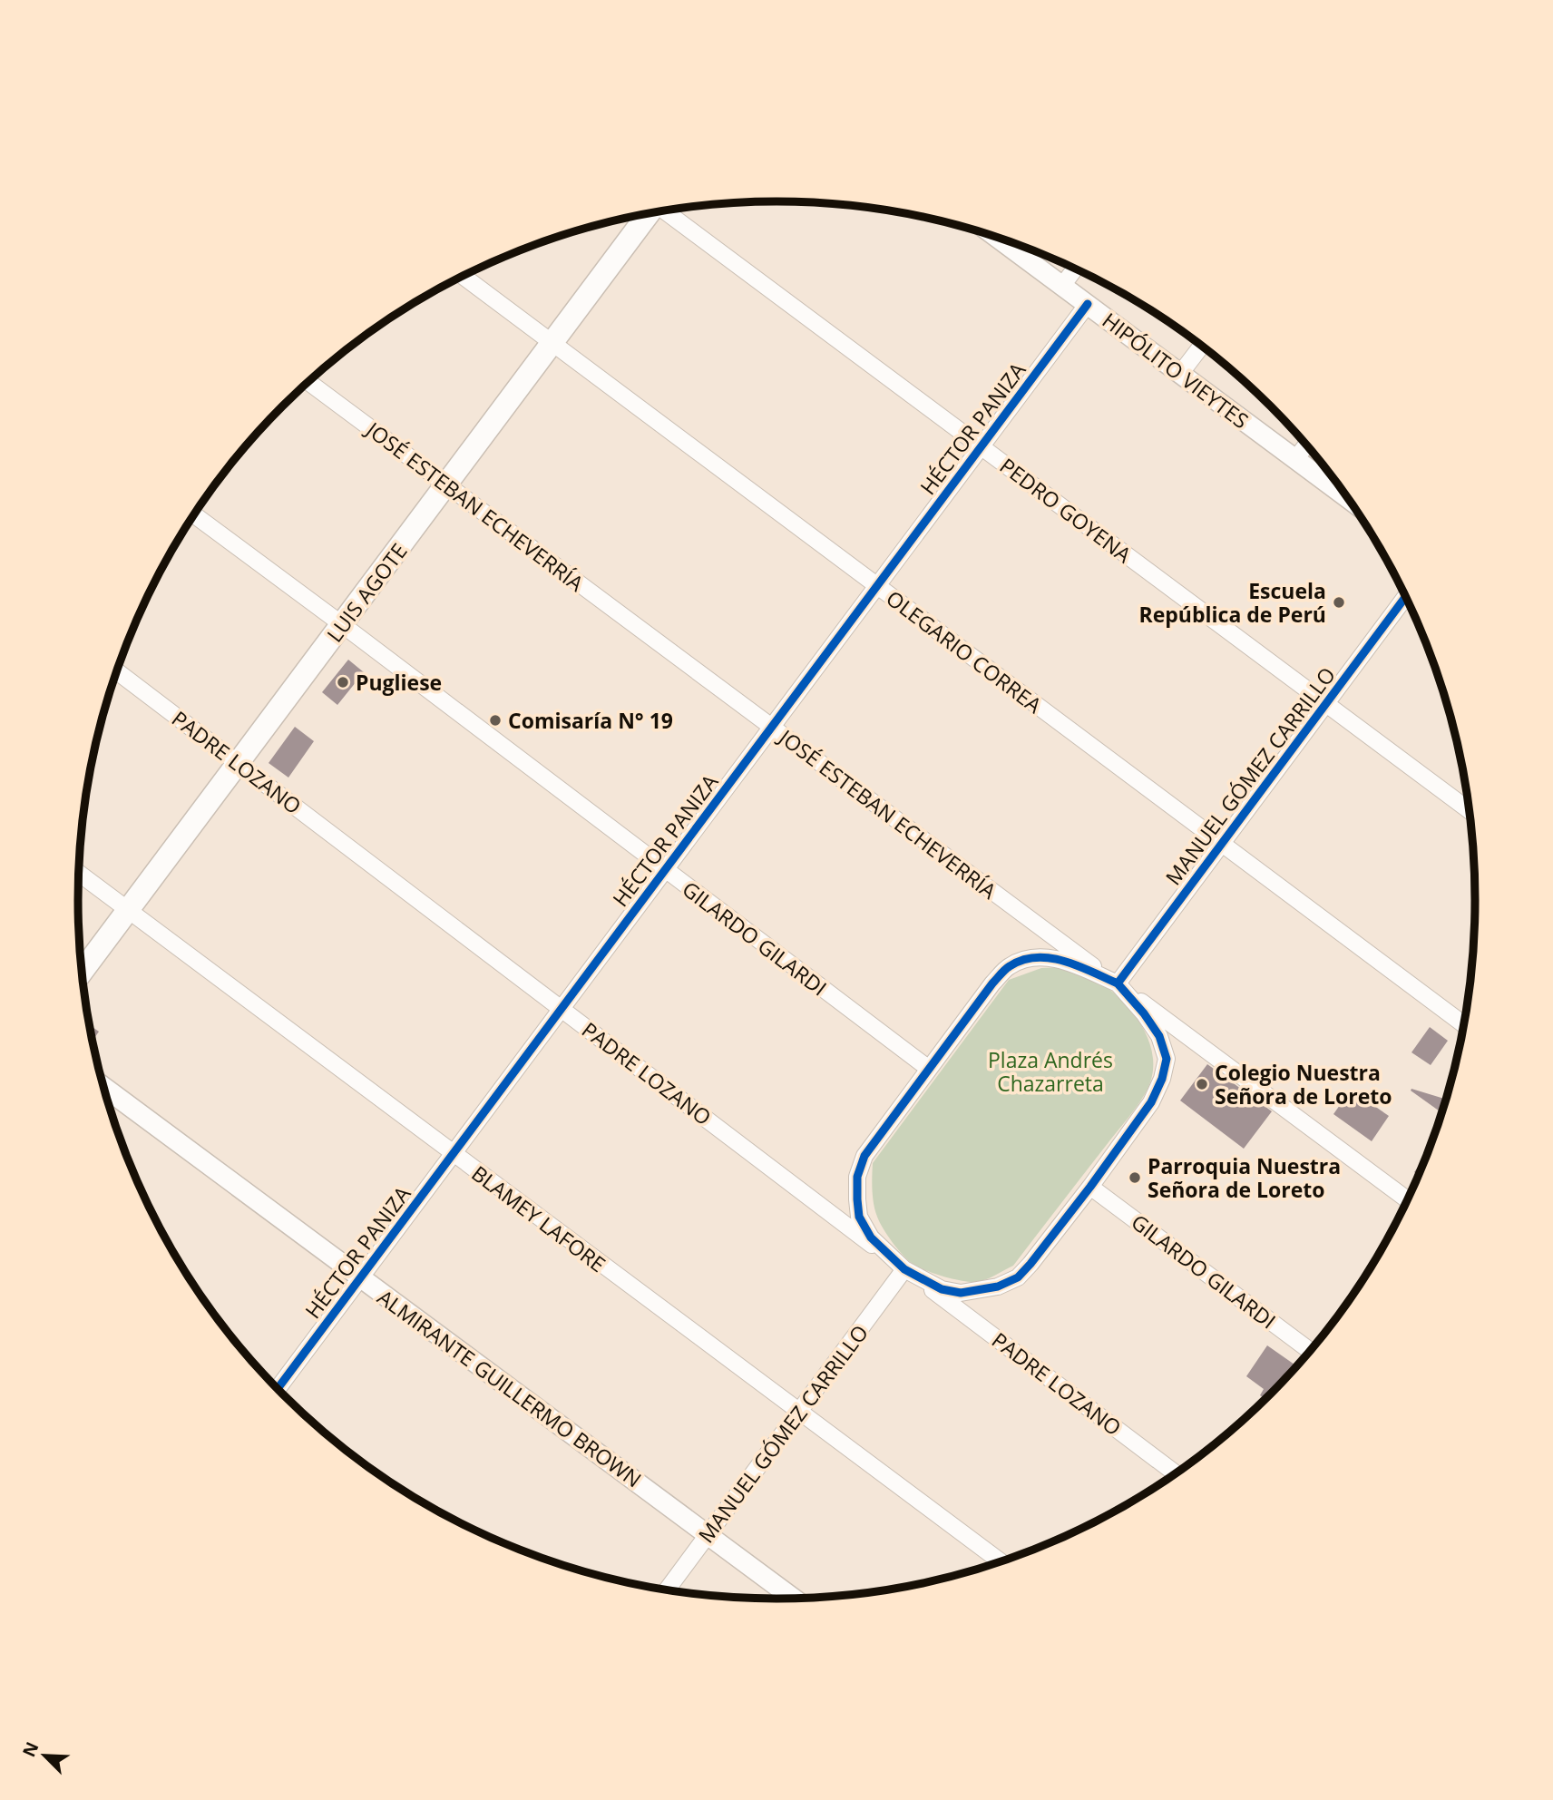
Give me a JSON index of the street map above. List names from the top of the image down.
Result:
{
  "streets": {
    "main road": ["LUIS AGOTE"],
    "street": [
      "HIPÓLITO VIEYTES",
      "HÉCTOR PANIZA",
      "JOSÉ ESTEBAN ECHEVERRÍA",
      "PEDRO GOYENA",
      "OLEGARIO CORREA",
      "PADRE LOZANO",
      "MANUEL GÓMEZ CARRILLO",
      "GILARDO GILARDI",
      "BLAMEY LAFORE",
      "ALMIRANTE GUILLERMO BROWN"
    ]
  },
  "crossings": [
    ["HIPÓLITO VIEYTES", "HÉCTOR PANIZA"],
    ["HÉCTOR PANIZA", "JOSÉ ESTEBAN ECHEVERRÍA"],
    ["HÉCTOR PANIZA", "PEDRO GOYENA"],
    ["HÉCTOR PANIZA", "OLEGARIO CORREA"],
    ["HÉCTOR PANIZA", "PADRE LOZANO"],
    ["HÉCTOR PANIZA", "GILARDO GILARDI"],
    ["HÉCTOR PANIZA", "BLAMEY LAFORE"],
    ["HÉCTOR PANIZA", "ALMIRANTE GUILLERMO BROWN"],
    ["JOSÉ ESTEBAN ECHEVERRÍA", "LUIS AGOTE"],
    ["JOSÉ ESTEBAN ECHEVERRÍA", "MANUEL GÓMEZ CARRILLO"],
    ["PEDRO GOYENA", "MANUEL GÓMEZ CARRILLO"],
    ["LUIS AGOTE", "OLEGARIO CORREA"],
    ["LUIS AGOTE", "PADRE LOZANO"],
    ["LUIS AGOTE", "GILARDO GILARDI"],
    ["LUIS AGOTE", "BLAMEY LAFORE"],
    ["OLEGARIO CORREA", "MANUEL GÓMEZ CARRILLO"],
    ["PADRE LOZANO", "MANUEL GÓMEZ CARRILLO"],
    ["MANUEL GÓMEZ CARRILLO", "BLAMEY LAFORE"],
    ["MANUEL GÓMEZ CARRILLO", "ALMIRANTE GUILLERMO BROWN"]
  ],
  "parks": ["Plaza Andrés Chazarreta"],
  "places": [
    "Escuela República de Perú",
    "Pugliese",
    "Comisaría N° 19",
    "Colegio Nuestra Señora de Loreto",
    "Parroquia Nuestra Señora de Loreto"
  ],
  "north": "top left"
}
